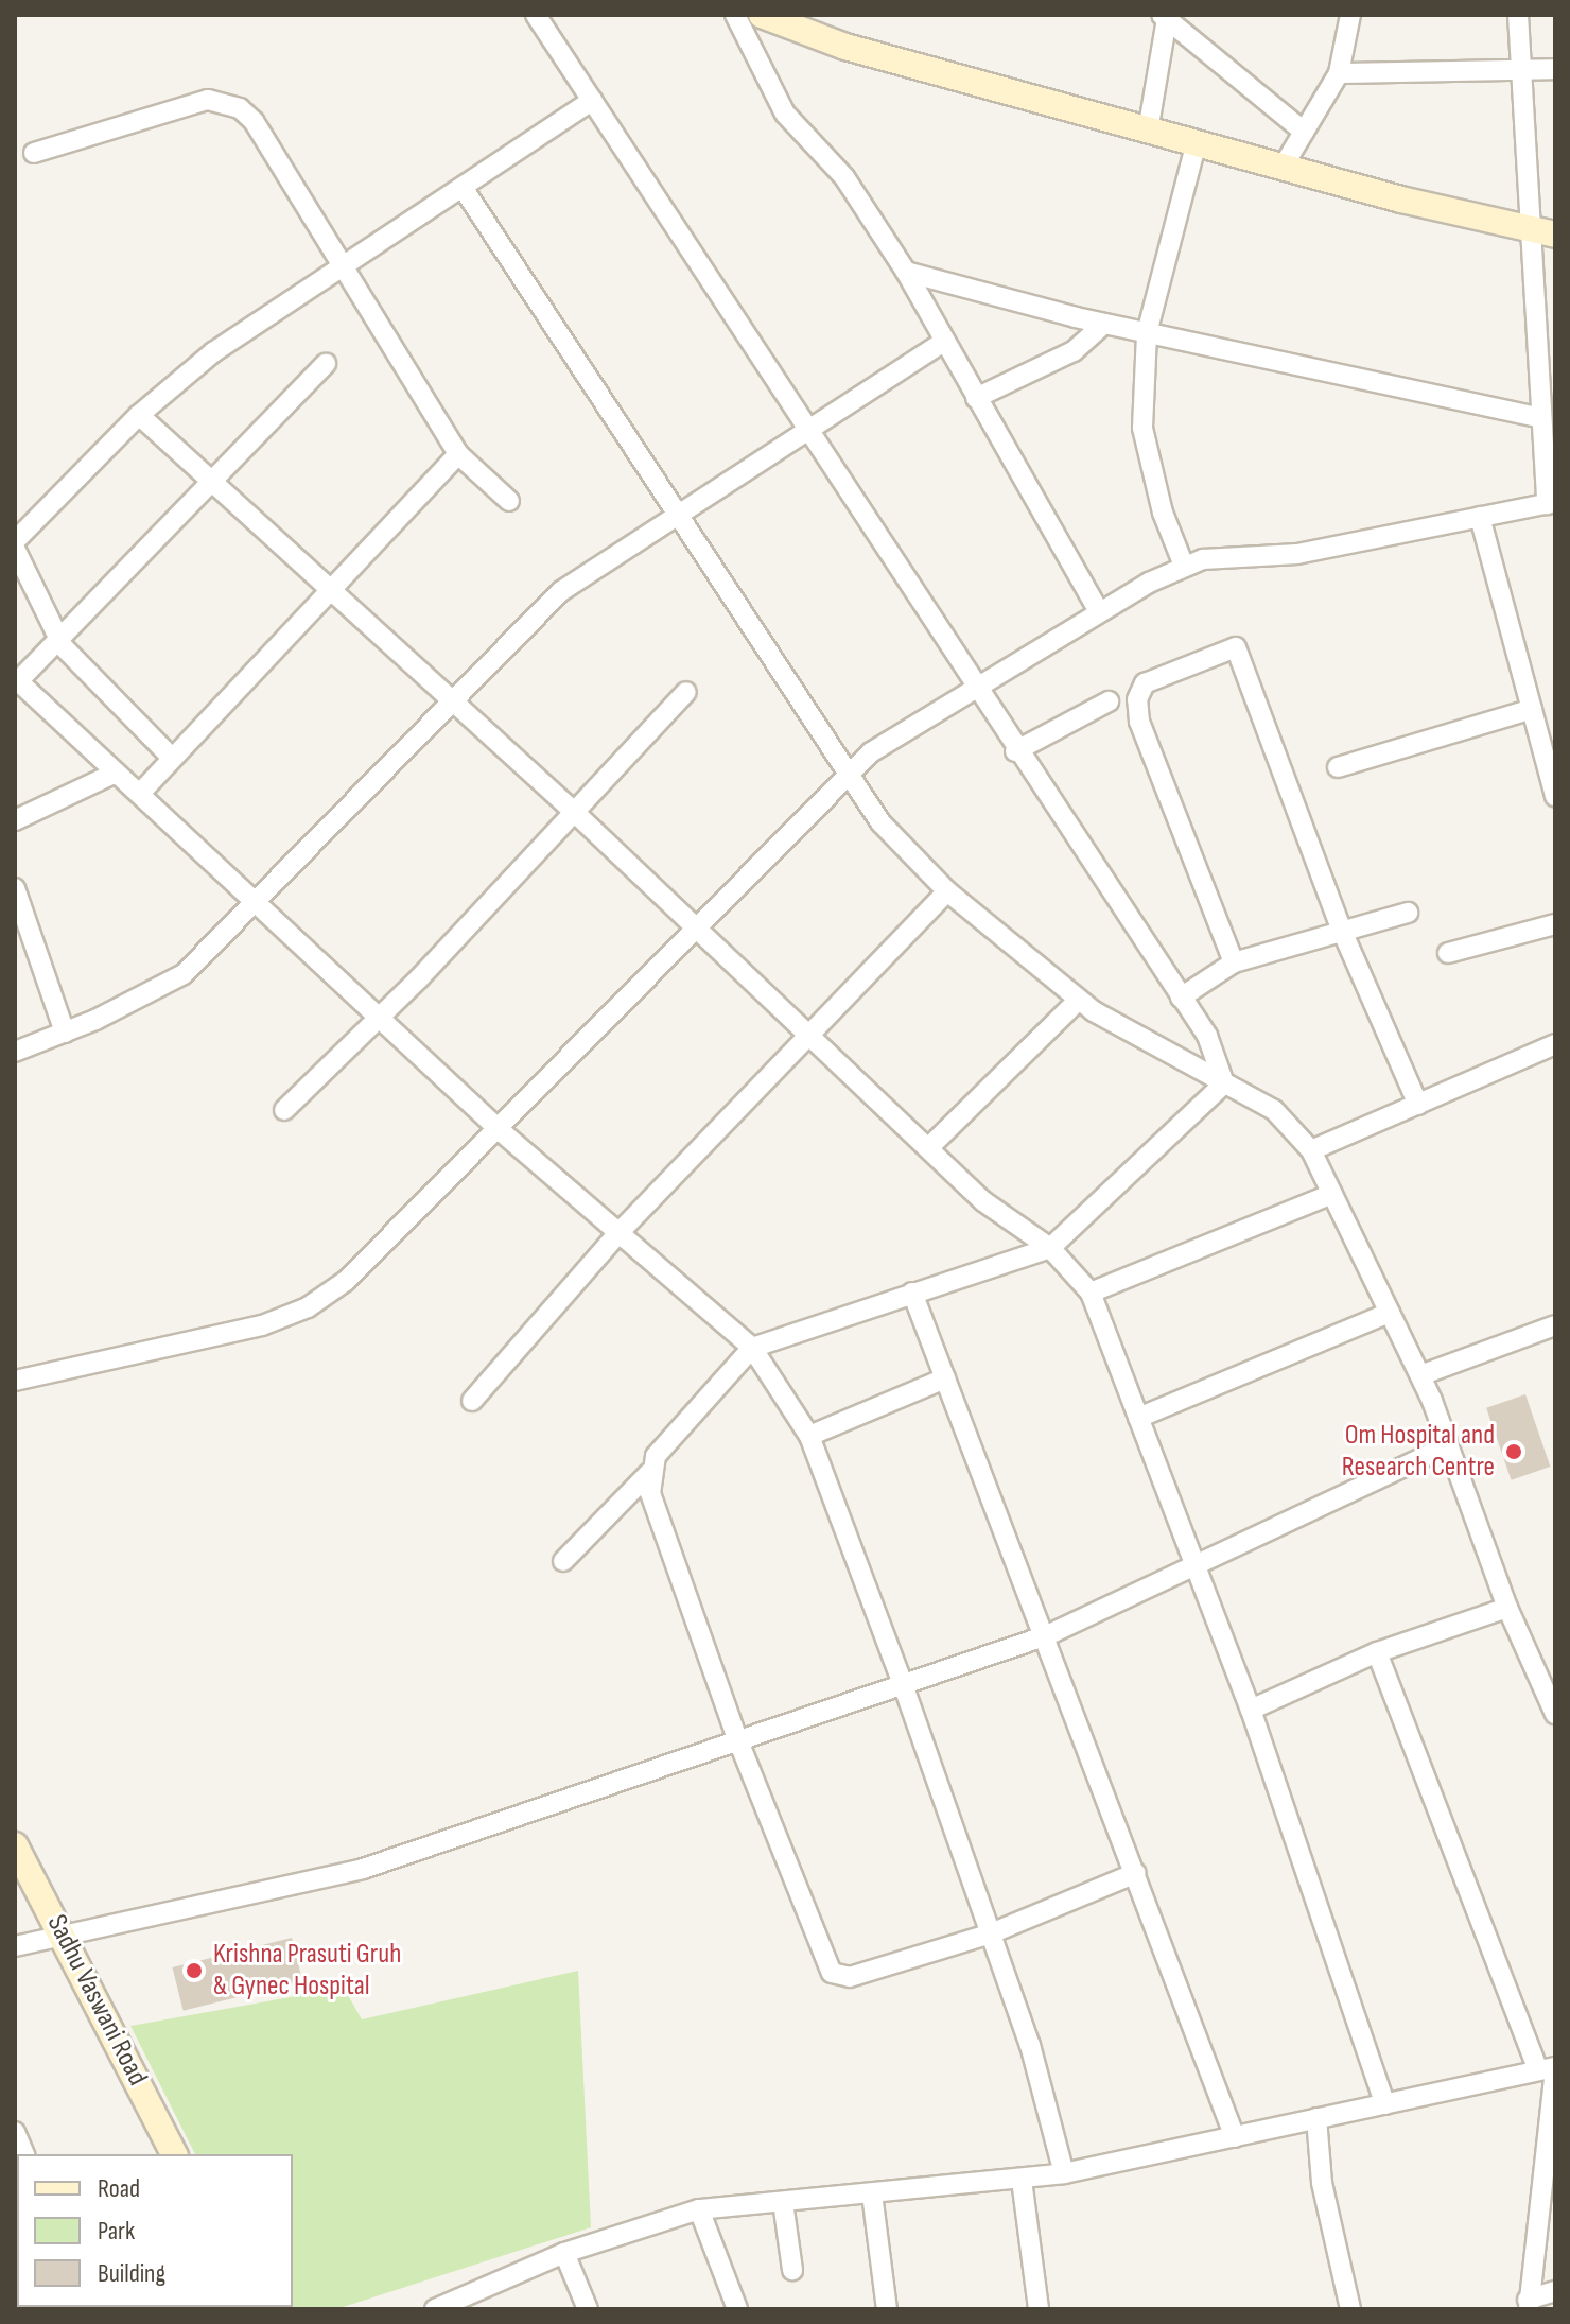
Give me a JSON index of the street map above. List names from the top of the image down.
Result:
{
  "streets": {
    "street": ["Sadhu Vaswani Road"]
  },
  "places": ["Om Hospital and Research Centre", "Krishna Prasuti Gruh & Gynec Hospital"],
  "legend": ["Road", "Park", "Building"]
}
